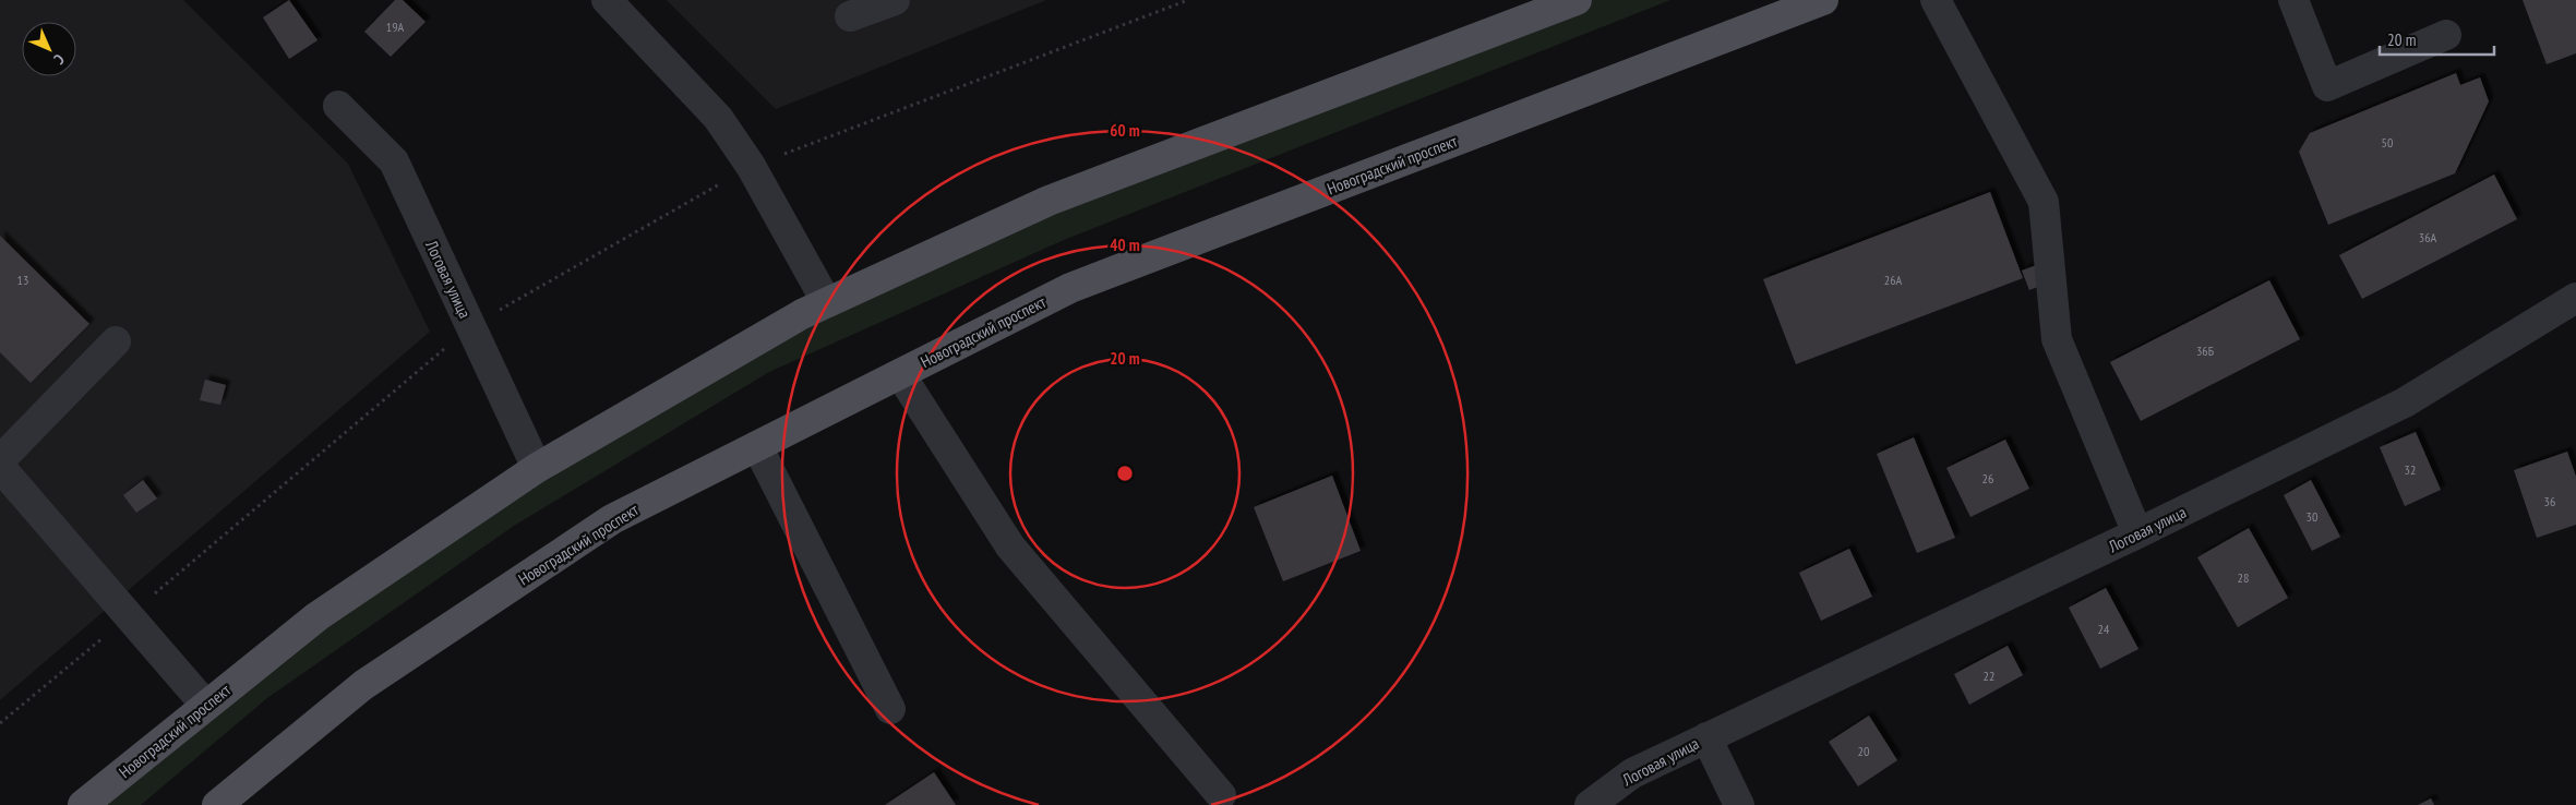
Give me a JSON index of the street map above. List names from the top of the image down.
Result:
{
  "streets": {
    "main road": ["Новоградский проспект"],
    "street": ["Логовая улица"]
  },
  "crossings": [
    ["Новоградский проспект", "Логовая улица"]
  ],
  "house_numbers": [
    "19А",
    "50",
    "36А",
    "13",
    "26А",
    "36Б",
    "32",
    "26",
    "36",
    "30",
    "28",
    "24",
    "22",
    "20"
  ],
  "scale_bar": "20 m",
  "north": "bottom right",
  "rings": ["60 m", "40 m", "20 m"]
}
